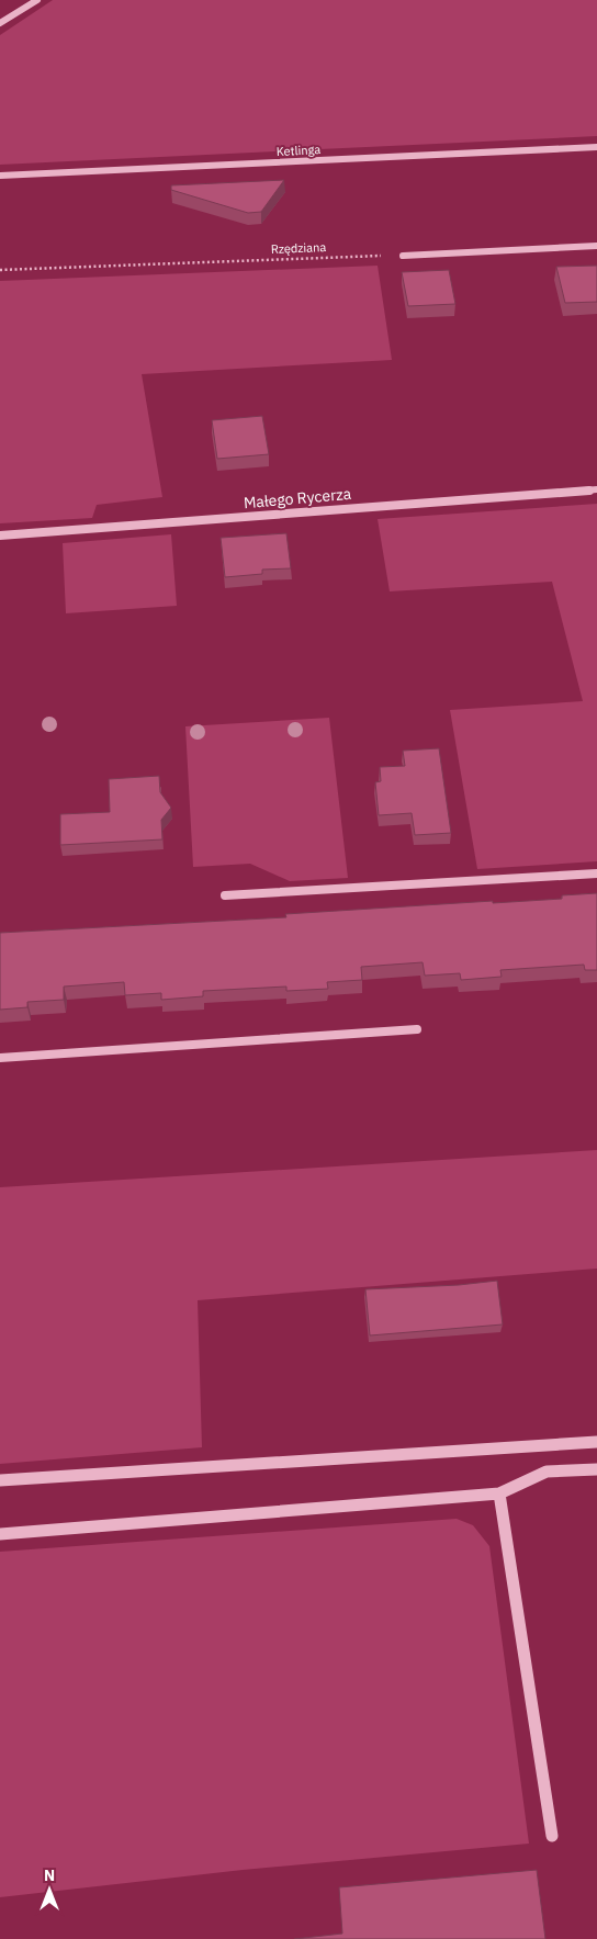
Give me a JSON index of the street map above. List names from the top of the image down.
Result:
{
  "streets": {
    "street": ["Ketlinga", "Małego Rycerza"],
    "path": ["Rzędziana"]
  },
  "north": "top"
}
